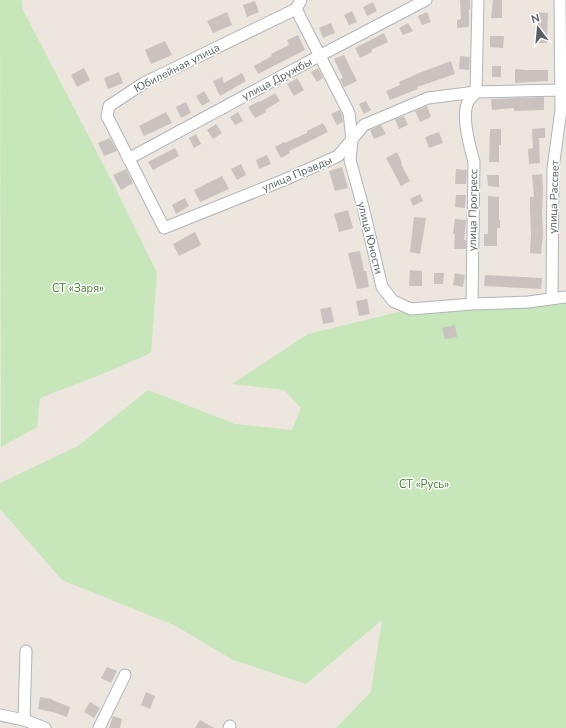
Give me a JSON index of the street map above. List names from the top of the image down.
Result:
{
  "streets": {
    "street": [
      "Юбилейная улица",
      "улица Дружбы",
      "улица Правды",
      "улица Рассвет",
      "улица Прогресс",
      "улица Юности"
    ]
  },
  "crossings": [
    ["Юбилейная улица", "улица Дружбы"],
    ["Юбилейная улица", "улица Правды"],
    ["Юбилейная улица", "улица Юности"],
    ["улица Дружбы", "улица Юности"],
    ["улица Правды", "улица Рассвет"],
    ["улица Правды", "улица Прогресс"],
    ["улица Правды", "улица Юности"],
    ["улица Рассвет", "улица Юности"],
    ["улица Прогресс", "улица Юности"]
  ],
  "parks": ["СТ «Заря»", "СТ «Русь»"],
  "north": "top"
}
